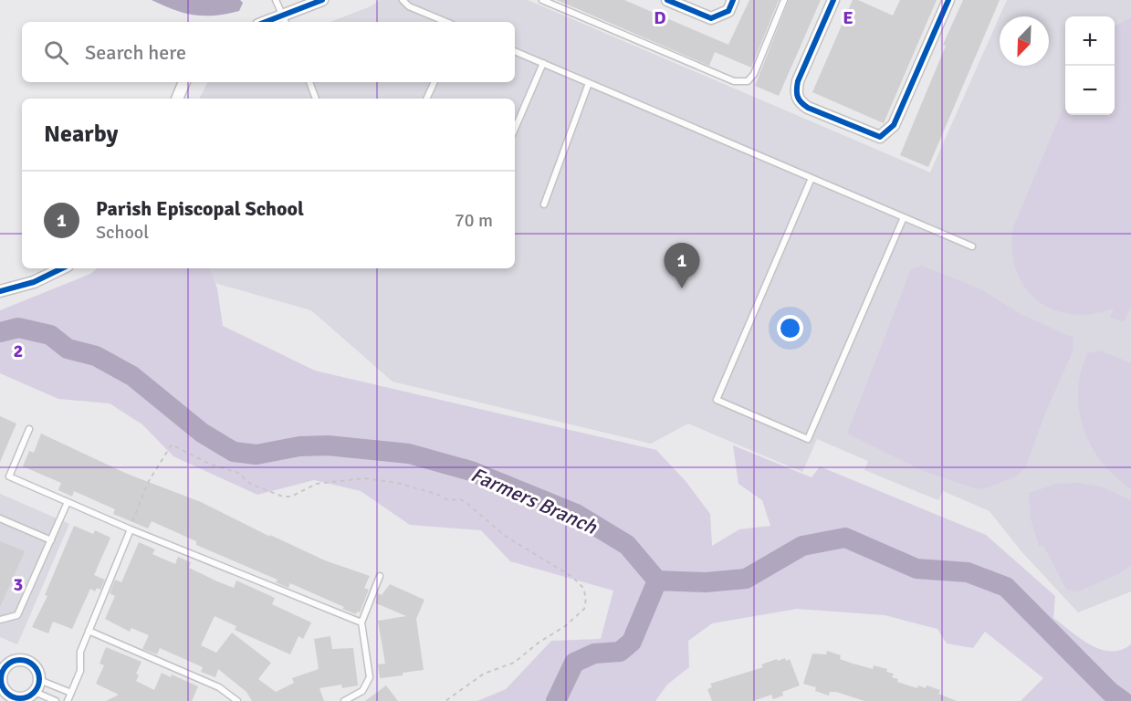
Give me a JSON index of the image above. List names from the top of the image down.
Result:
{
  "water": ["Farmers Branch"],
  "north": "bottom left",
  "page": {
    "map_buttons": ["+", "−"],
    "search": "Search here",
    "heading": "Nearby",
    "list": [
      {
        "mark": "1",
        "name": "Parish Episcopal School",
        "note": "School",
        "value": "70 m"
      }
    ],
    "pins": "1"
  },
  "grid": {
    "columns": ["D", "E"],
    "rows": ["2", "3"]
  }
}
